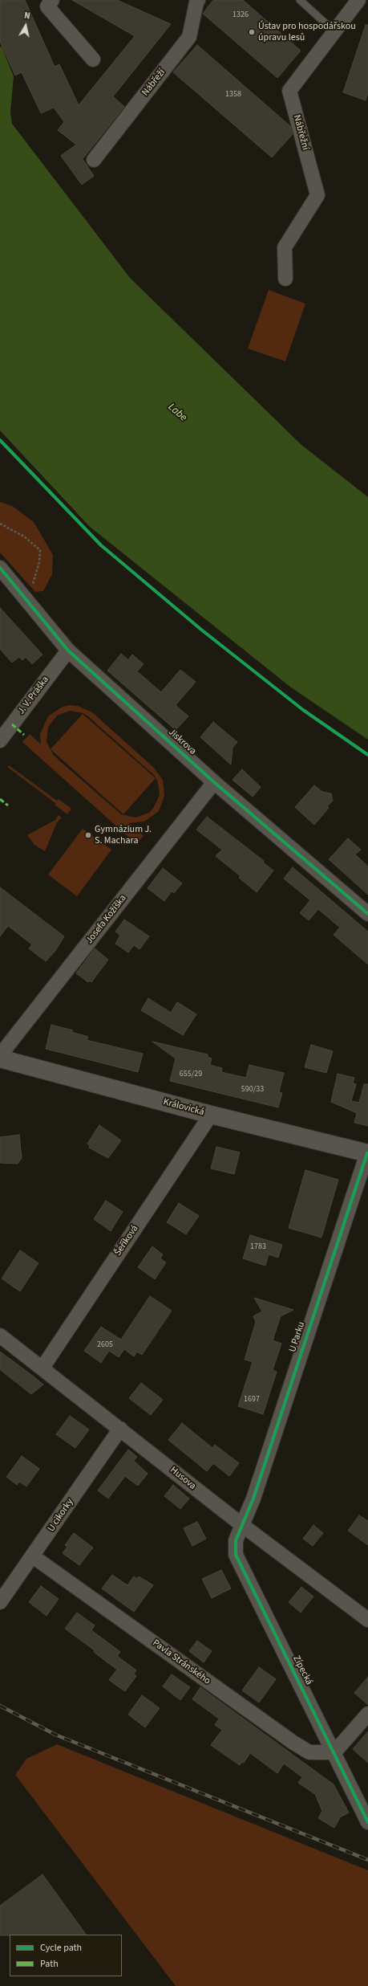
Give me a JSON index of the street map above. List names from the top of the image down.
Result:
{
  "streets": {
    "main road": ["Královická"],
    "street": [
      "Nábřeží",
      "Nábřežní",
      "J. V. Práška",
      "Jiskrova",
      "Josefa Kožíška",
      "Šeříková",
      "U Parku",
      "Husova",
      "U cikorky",
      "Pavla Stránského",
      "Zípecká"
    ]
  },
  "crossings": [
    ["J. V. Práška", "Jiskrova"],
    ["Jiskrova", "Josefa Kožíška"],
    ["Josefa Kožíška", "Královická"],
    ["Královická", "Šeříková"],
    ["Královická", "U Parku"],
    ["Šeříková", "Husova"],
    ["U Parku", "Husova"],
    ["U Parku", "Zípecká"],
    ["Husova", "U cikorky"],
    ["Husova", "Zípecká"],
    ["U cikorky", "Pavla Stránského"],
    ["Pavla Stránského", "Zípecká"]
  ],
  "water": ["Labe"],
  "places": ["Ústav pro hospodářskou úpravu lesů", "Gymnázium J. S. Machara"],
  "house_numbers": [
    "1326",
    "1358",
    "655/29",
    "590/33",
    "1783",
    "2605",
    "1697"
  ],
  "legend": ["Cycle path", "Path"],
  "north": "top"
}
